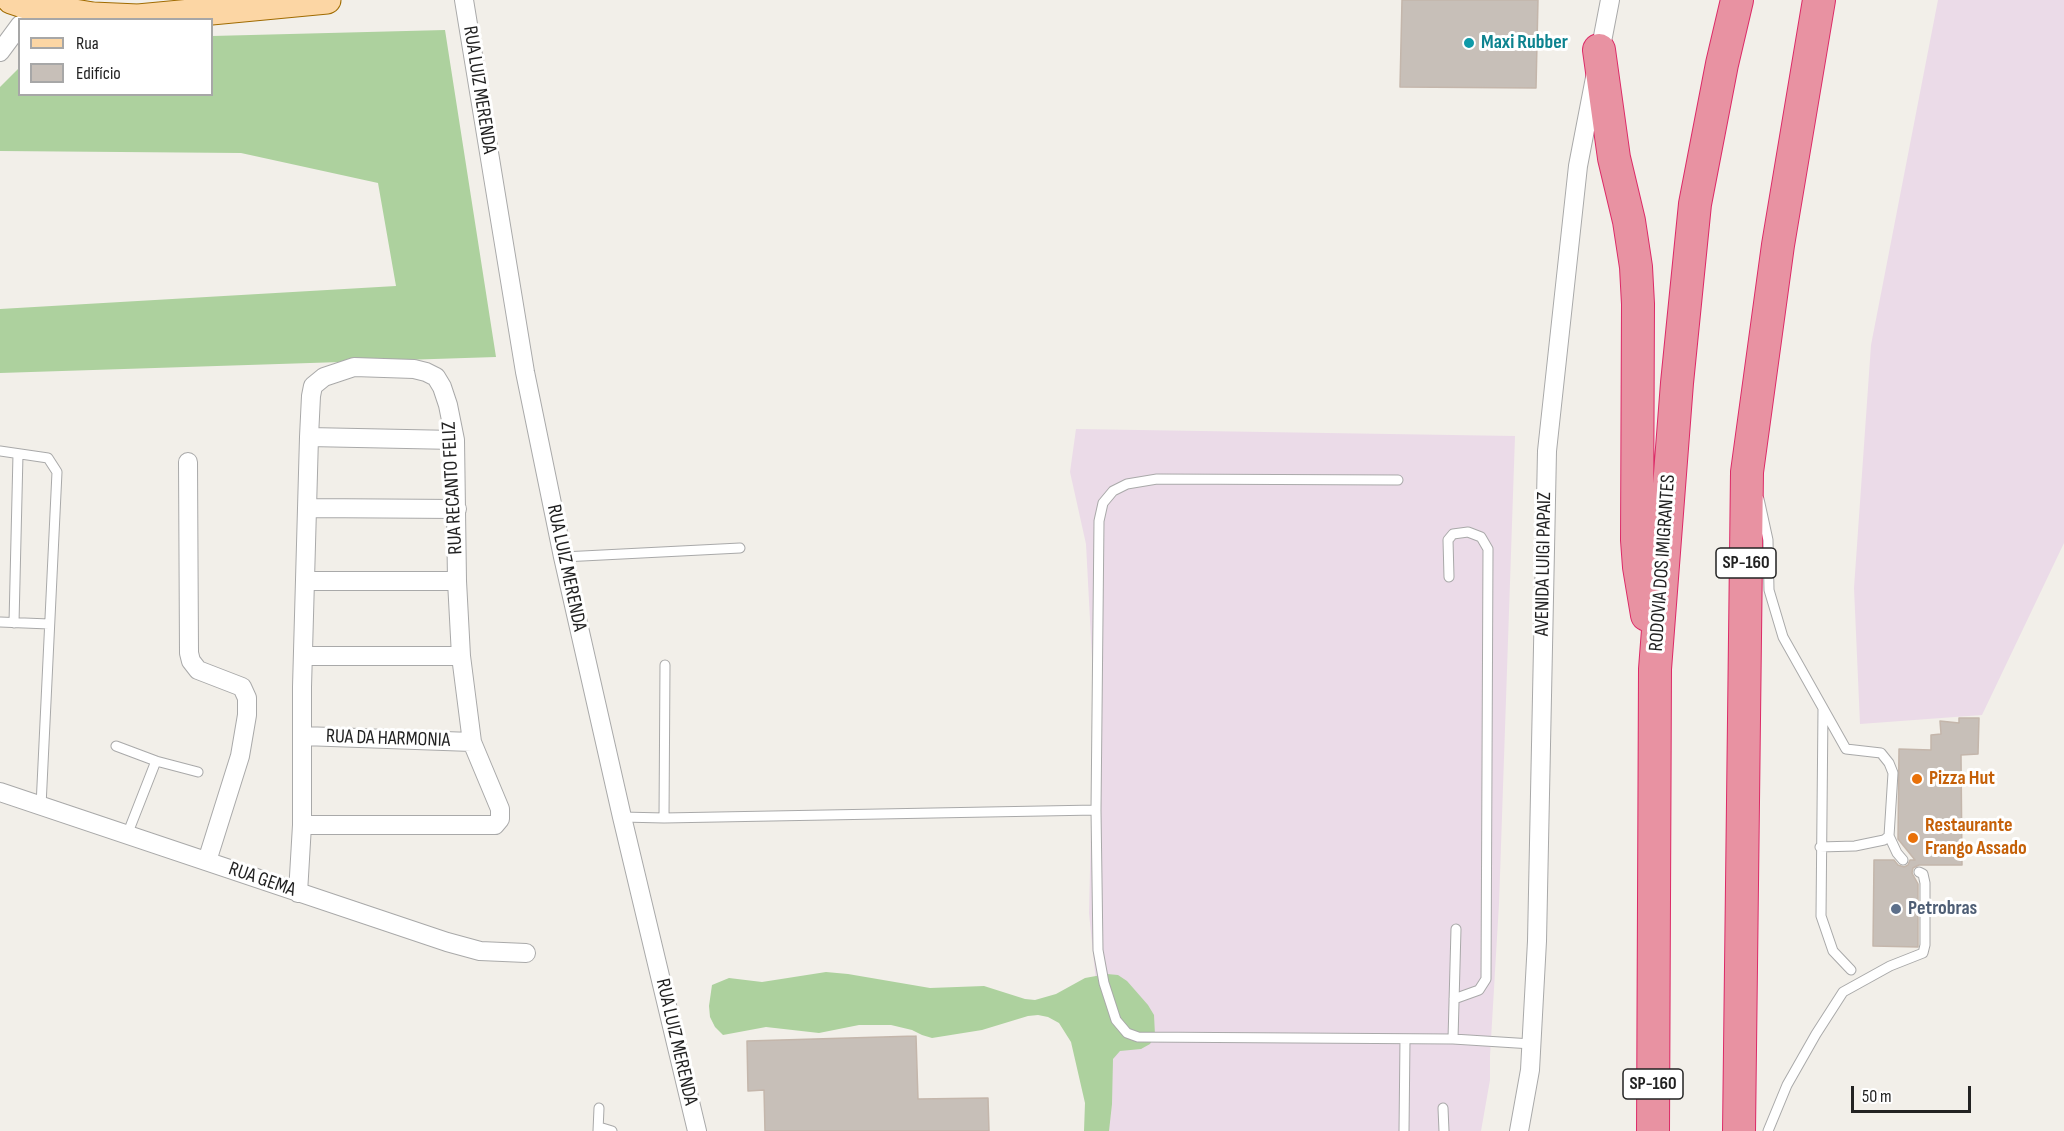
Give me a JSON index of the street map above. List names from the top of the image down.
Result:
{
  "streets": {
    "highway": ["RODOVIA DOS IMIGRANTES", "SP-160"],
    "street": [
      "RUA LUIZ MERENDA",
      "RUA RECANTO FELIZ",
      "AVENIDA LUIGI PAPAIZ",
      "RUA DA HARMONIA",
      "RUA GEMA"
    ]
  },
  "crossings": [
    ["RUA RECANTO FELIZ", "RUA DA HARMONIA"],
    ["RUA RECANTO FELIZ", "RUA GEMA"]
  ],
  "places": [
    "Maxi Rubber",
    "Pizza Hut",
    "Restaurante Frango Assado",
    "Petrobras"
  ],
  "legend": ["Rua", "Edifício"],
  "scale_bar": "50 m"
}
